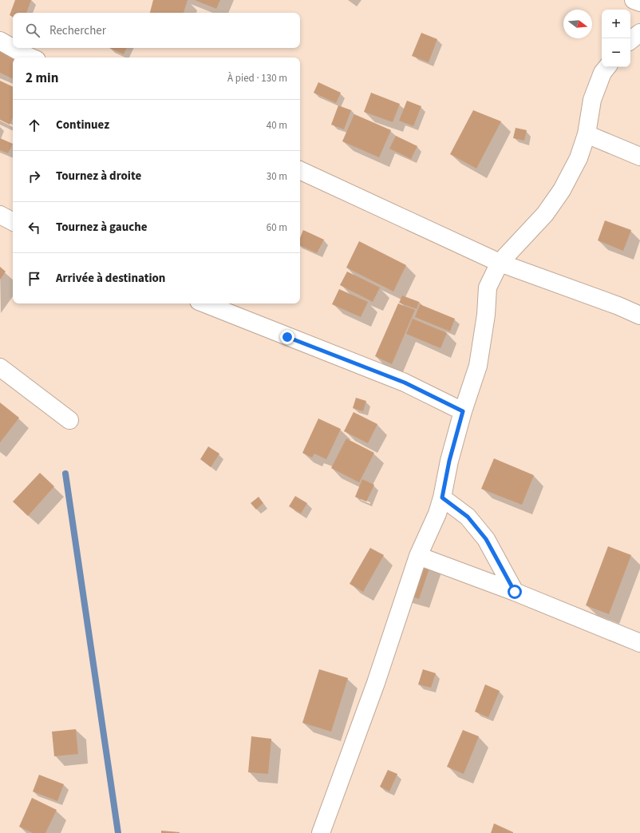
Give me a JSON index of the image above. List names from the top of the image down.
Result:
{
  "north": "right",
  "page": {
    "map_buttons": ["+", "−"],
    "search": "Rechercher",
    "heading": ["2 min", "À pied · 130 m"],
    "list": [
      ["Continuez", "40 m"],
      ["Tournez à droite", "30 m"],
      ["Tournez à gauche", "60 m"],
      "Arrivée à destination"
    ]
  }
}
